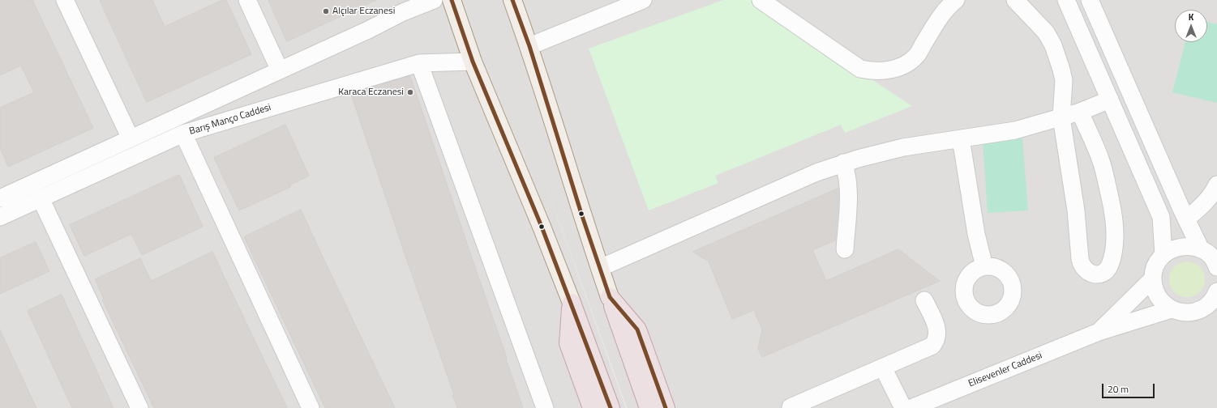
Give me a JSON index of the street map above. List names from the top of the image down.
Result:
{
  "streets": {
    "street": ["Barış Manço Caddesi", "Elisevenler Caddesi"]
  },
  "places": ["Alçılar Eczanesi", "Karaca Eczanesi"],
  "scale_bar": "20 m",
  "north": "top"
}
